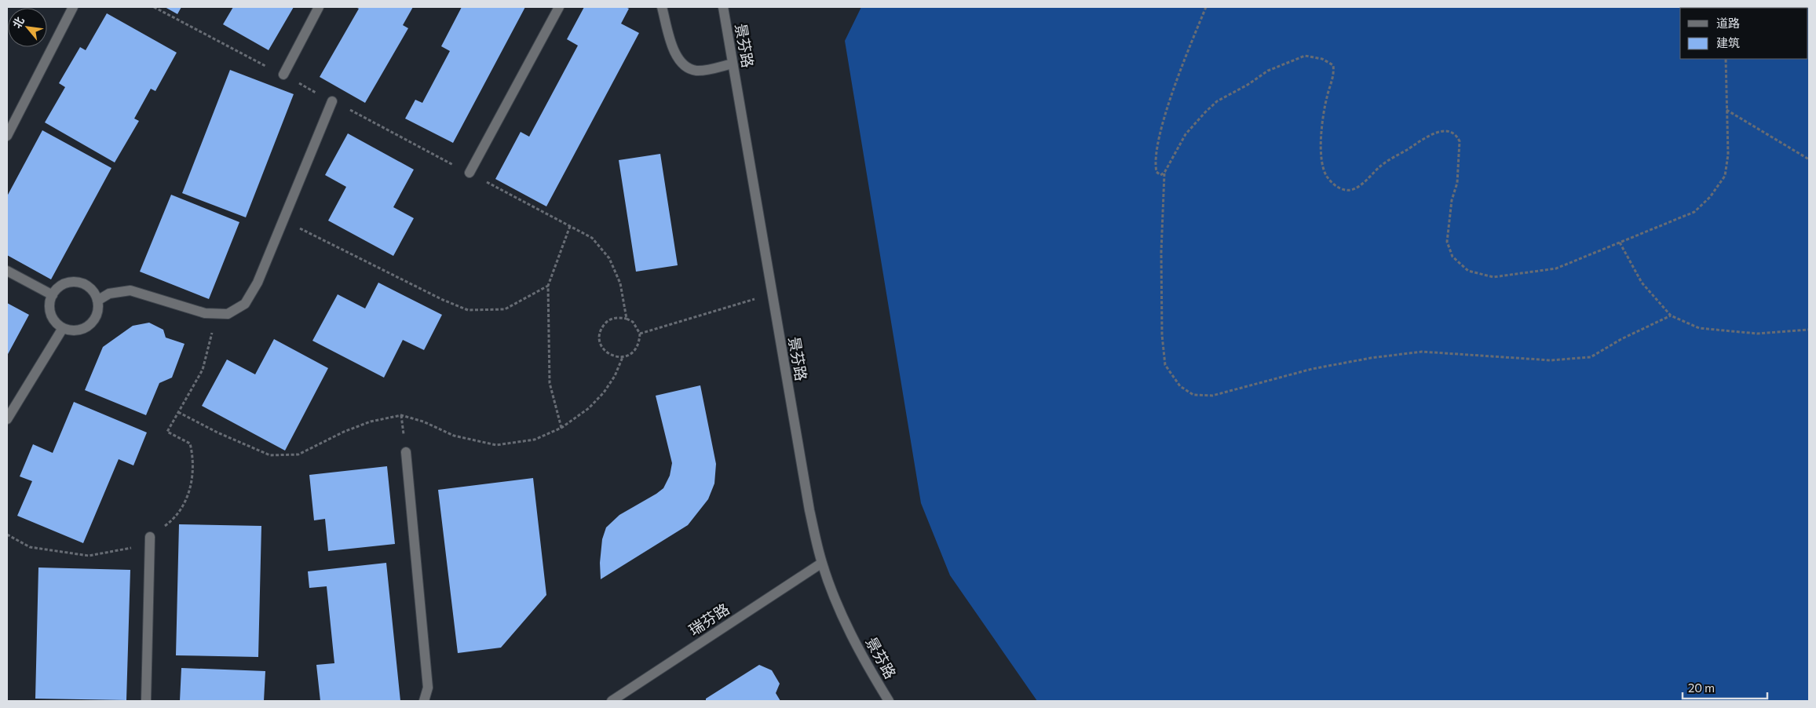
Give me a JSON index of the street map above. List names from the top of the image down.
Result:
{
  "streets": {
    "street": ["景芬路", "瑞芬路"]
  },
  "crossings": [
    ["景芬路", "瑞芬路"]
  ],
  "legend": ["道路", "建筑"],
  "scale_bar": "20 m",
  "north": "top left"
}
